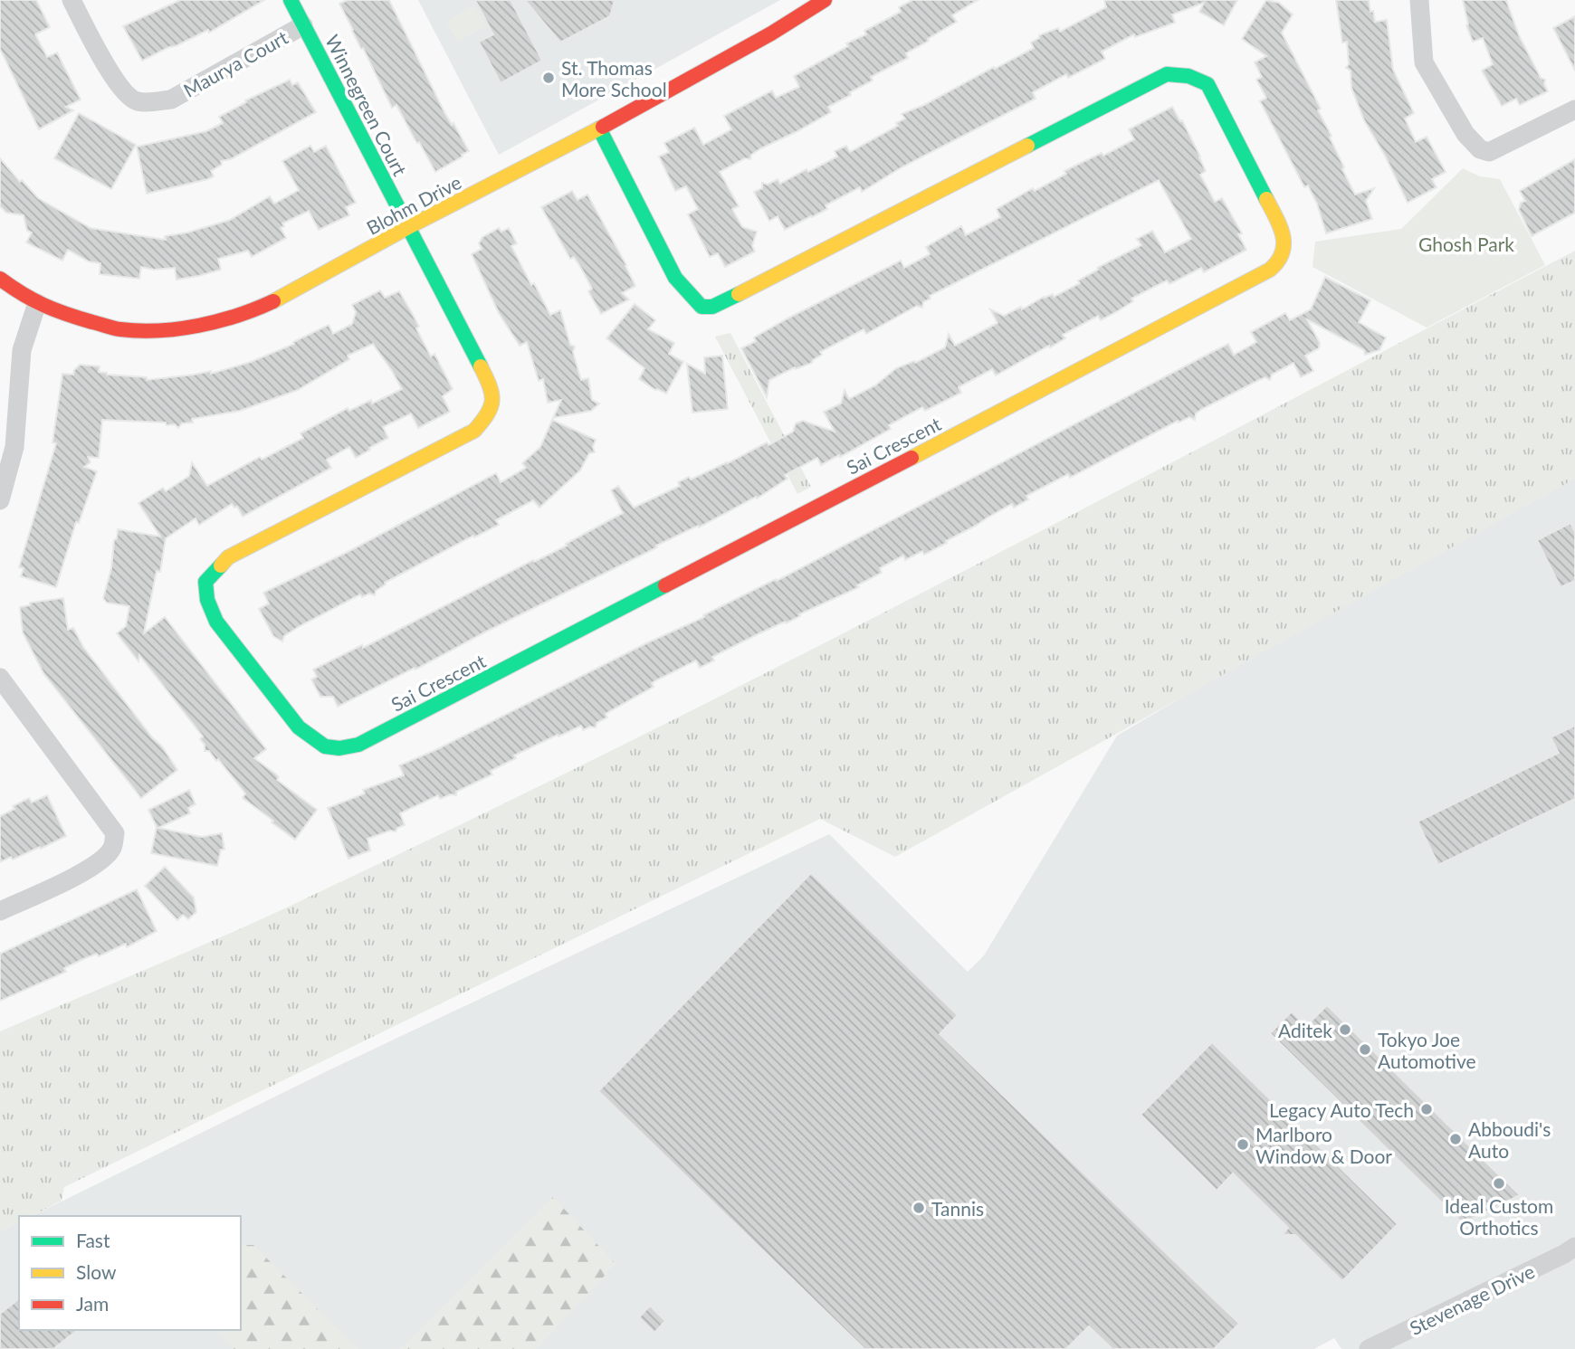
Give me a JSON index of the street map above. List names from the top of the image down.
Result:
{
  "streets": {
    "street": [
      "Maurya Court",
      "Winnegreen Court",
      "Blohm Drive",
      "Sai Crescent",
      "Stevenage Drive"
    ]
  },
  "crossings": [
    ["Maurya Court", "Winnegreen Court"],
    ["Winnegreen Court", "Blohm Drive"],
    ["Winnegreen Court", "Sai Crescent"],
    ["Blohm Drive", "Sai Crescent"]
  ],
  "parks": ["Ghosh Park"],
  "places": [
    "St. Thomas More School",
    "Aditek",
    "Tokyo Joe Automotive",
    "Legacy Auto Tech",
    "Abboudi's Auto",
    "Marlboro Window & Door",
    "Ideal Custom Orthotics",
    "Tannis"
  ],
  "legend": ["Fast", "Slow", "Jam"]
}
